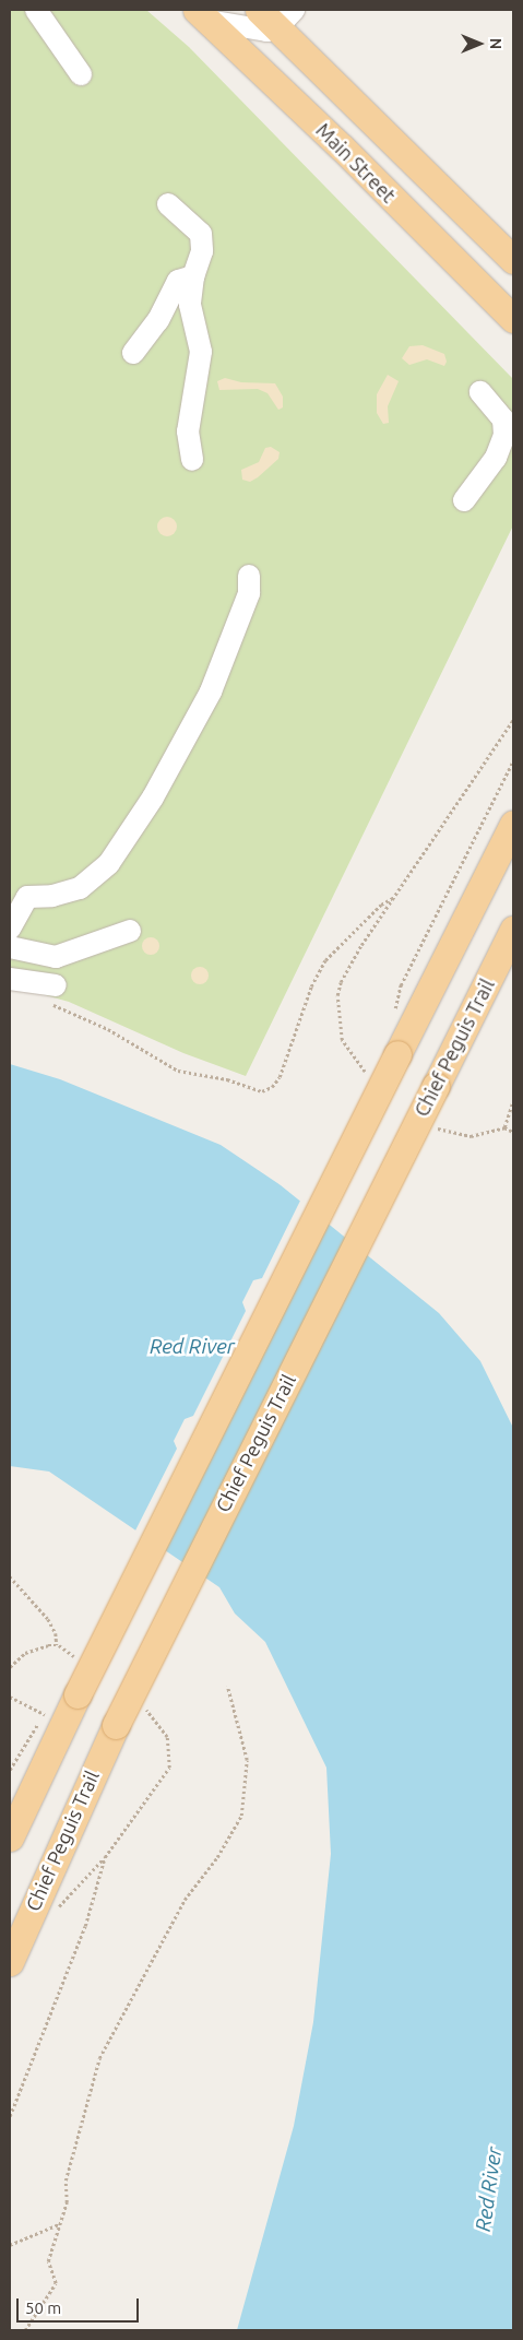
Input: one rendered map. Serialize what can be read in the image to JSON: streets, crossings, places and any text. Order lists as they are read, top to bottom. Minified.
{"streets":{"main road":["Main Street","Chief Peguis Trail"]},"water":["Red River"],"scale_bar":"50 m","north":"right"}
